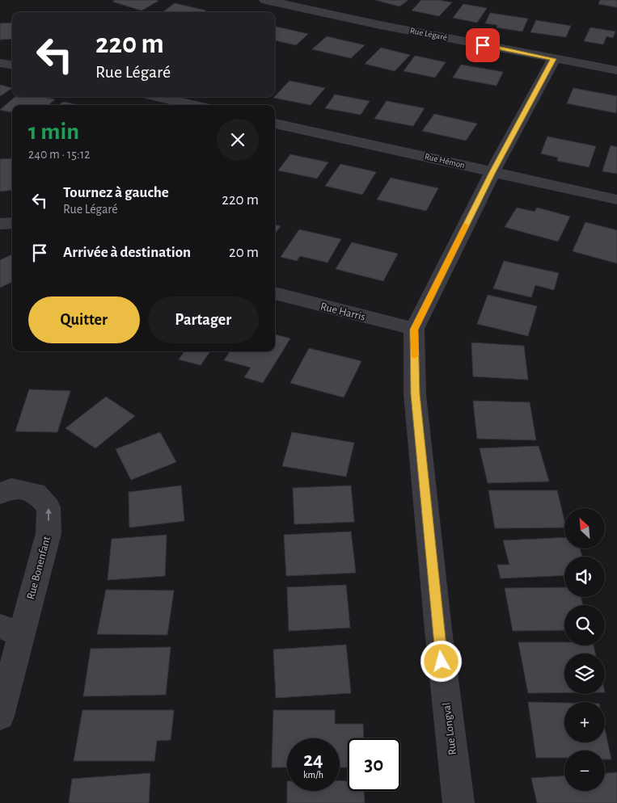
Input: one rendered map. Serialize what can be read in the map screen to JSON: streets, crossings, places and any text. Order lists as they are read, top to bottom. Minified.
{"streets":{"street":["Rue Légaré","Rue Hémon","Rue Harris","Rue Bonenfant","Rue Longval"]},"crossings":[["Rue Légaré","Rue Longval"],["Rue Hémon","Rue Longval"],["Rue Harris","Rue Longval"]],"north":"top left","page":{"turn":["220 m","Rue Légaré"],"heading":["1 min","240 m · 15:12"],"list":[{"name":"Tournez à gauche","note":"Rue Légaré","value":"220 m"},{"name":"Arrivée à destination","value":"20 m"}],"buttons":["Quitter","Partager"],"map_buttons":["+","−"],"speed":"24 km/h","limit":"30"}}
